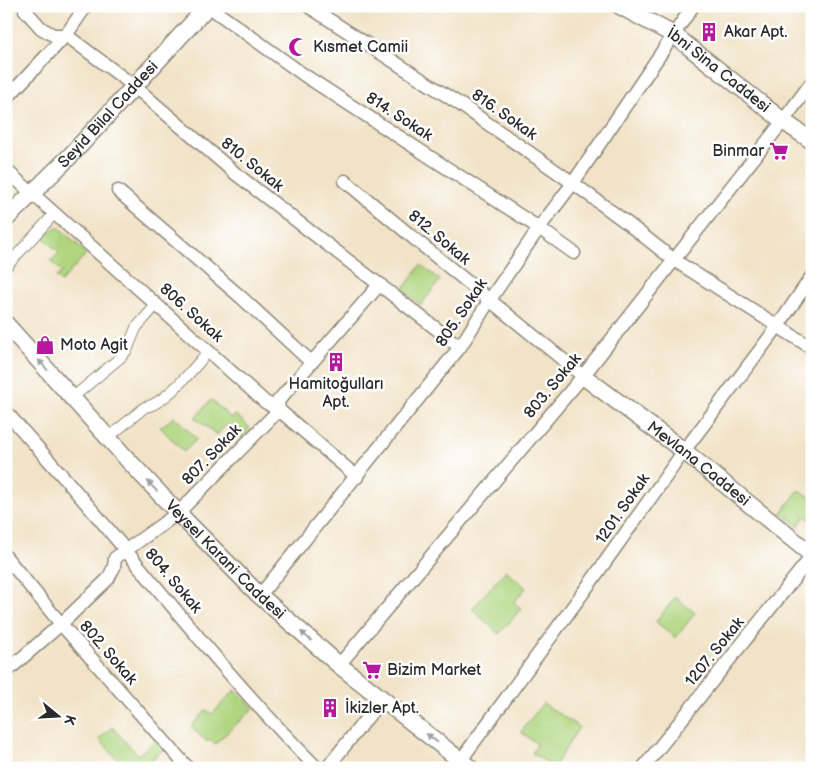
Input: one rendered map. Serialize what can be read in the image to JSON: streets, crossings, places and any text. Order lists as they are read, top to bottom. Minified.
{"streets":{"street":["İbni Sina Caddesi","Seyid Bilal Caddesi","816. Sokak","814. Sokak","810. Sokak","812. Sokak","806. Sokak","805. Sokak","803. Sokak","807. Sokak","Mevlana Caddesi","1201. Sokak","Veysel Karani Caddesi","804. Sokak","1207. Sokak","802. Sokak"]},"crossings":[["İbni Sina Caddesi","805. Sokak"],["İbni Sina Caddesi","803. Sokak"],["Seyid Bilal Caddesi","814. Sokak"],["Seyid Bilal Caddesi","810. Sokak"],["Seyid Bilal Caddesi","806. Sokak"],["816. Sokak","805. Sokak"],["816. Sokak","803. Sokak"],["816. Sokak","1201. Sokak"],["814. Sokak","805. Sokak"],["810. Sokak","805. Sokak"],["810. Sokak","807. Sokak"],["812. Sokak","805. Sokak"],["812. Sokak","803. Sokak"],["812. Sokak","Mevlana Caddesi"],["806. Sokak","805. Sokak"],["806. Sokak","807. Sokak"],["805. Sokak","Veysel Karani Caddesi"],["803. Sokak","Mevlana Caddesi"],["803. Sokak","Veysel Karani Caddesi"],["807. Sokak","Veysel Karani Caddesi"],["807. Sokak","804. Sokak"],["807. Sokak","802. Sokak"],["Mevlana Caddesi","1201. Sokak"],["Mevlana Caddesi","1207. Sokak"],["1201. Sokak","Veysel Karani Caddesi"]],"one_way":["Veysel Karani Caddesi"],"places":{"building":["Akar Apt.","Hamitoğulları Apt.","İkizler Apt."],"mosque":["Kısmet Camii"],"supermarket":["Binmar","Bizim Market"],"shop":["Moto Agit"]},"north":"right"}
